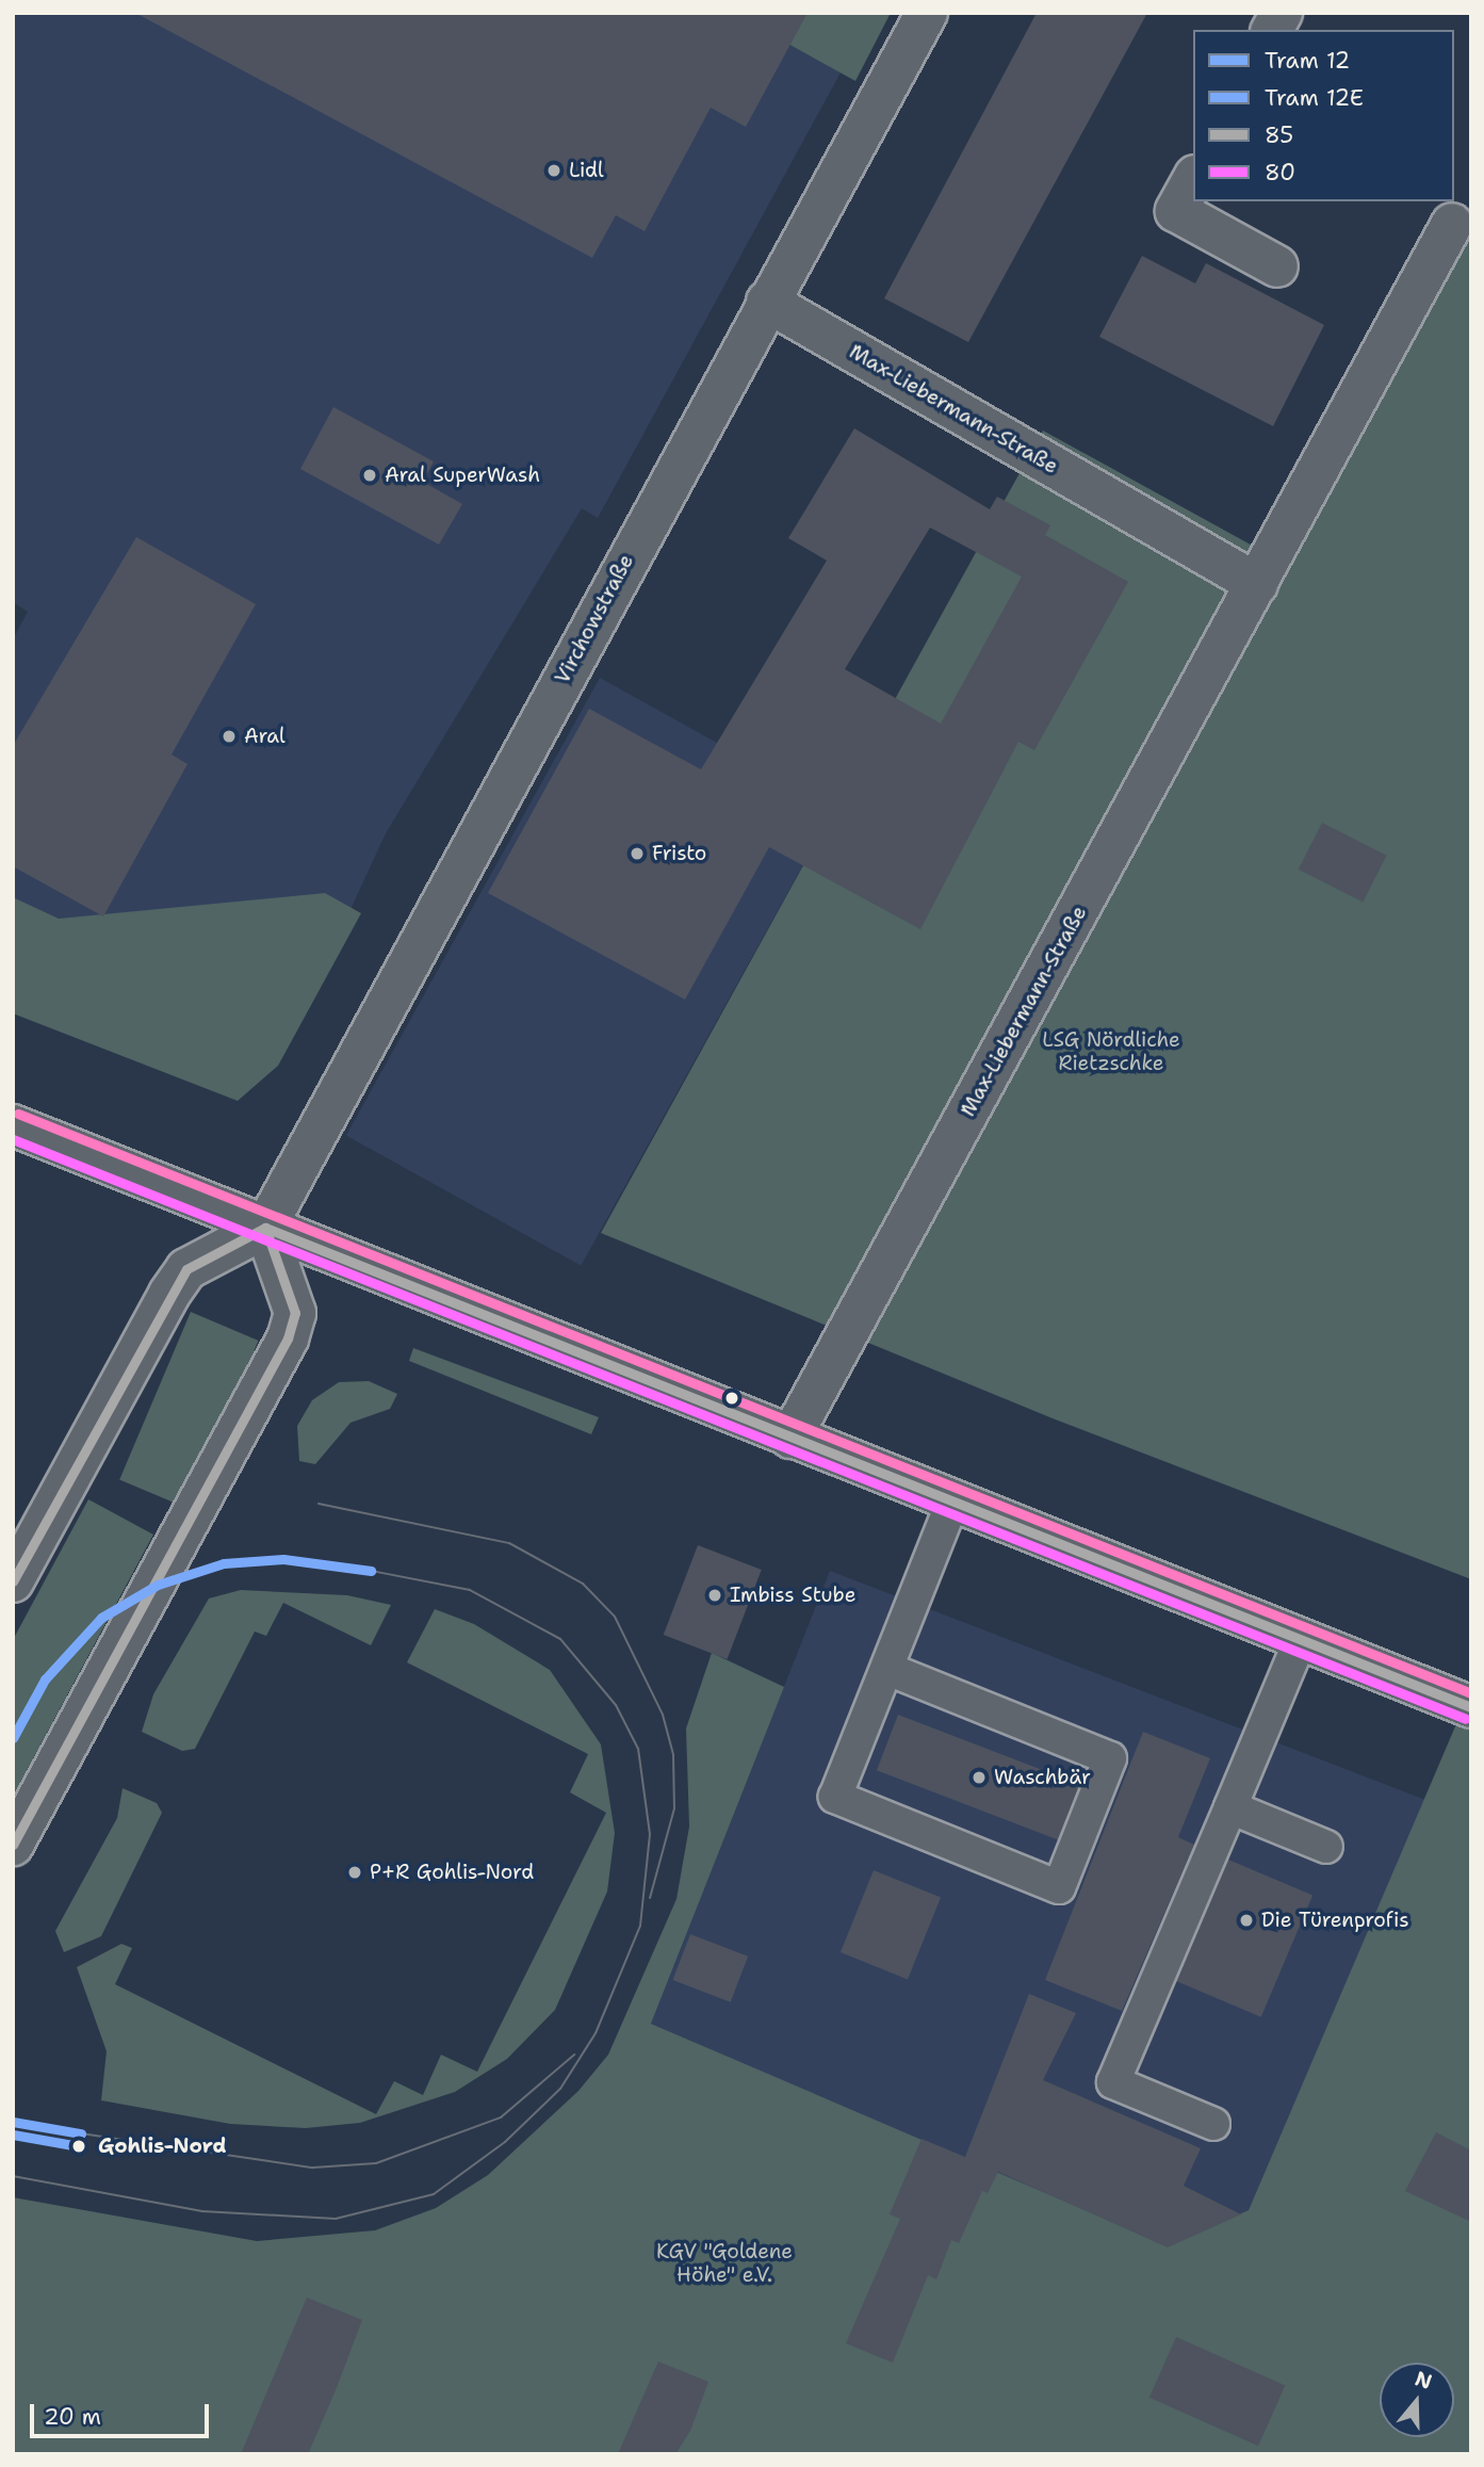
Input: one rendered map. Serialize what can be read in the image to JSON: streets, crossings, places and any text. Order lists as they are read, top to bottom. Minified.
{"streets":{"street":["Max-Liebermann-Straße","Virchowstraße"]},"crossings":[["Max-Liebermann-Straße","Virchowstraße"]],"parks":["LSG Nördliche Rietzschke","KGV \"Goldene Höhe\" e.V."],"places":["Lidl","Aral SuperWash","Aral","Fristo","Imbiss Stube","Waschbär","P+R Gohlis-Nord","Die Türenprofis","Gohlis-Nord"],"lines":["transit line 80","transit line 85","tram line 12","tram line 12E"],"legend":["Tram 12","Tram 12E","85","80"],"scale_bar":"20 m","north":"top"}
